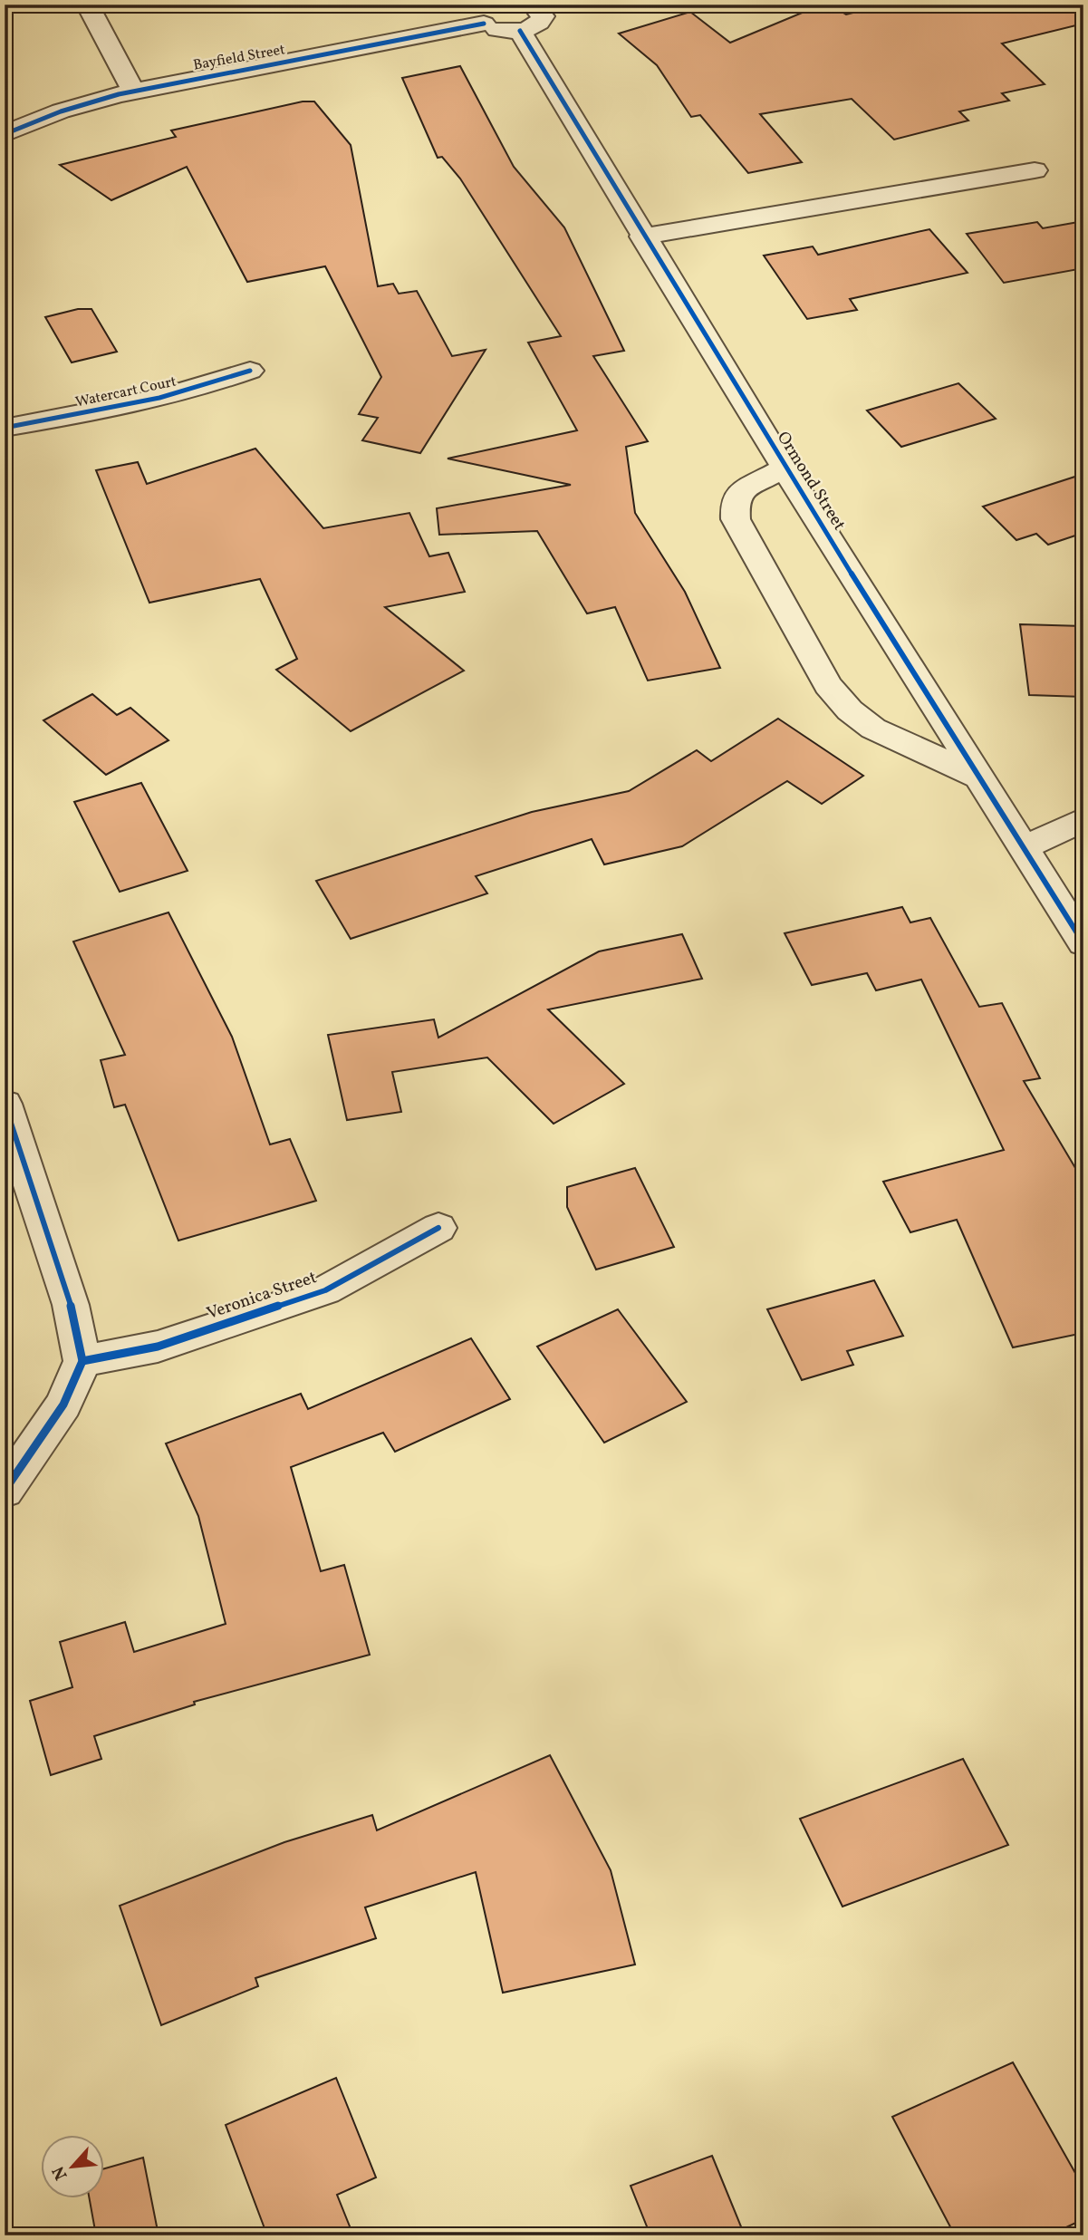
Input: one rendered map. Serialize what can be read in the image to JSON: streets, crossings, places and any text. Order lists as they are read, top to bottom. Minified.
{"streets":{"street":["Bayfield Street","Watercart Court","Ormond Street","Veronica Street"]},"north":"bottom left"}
